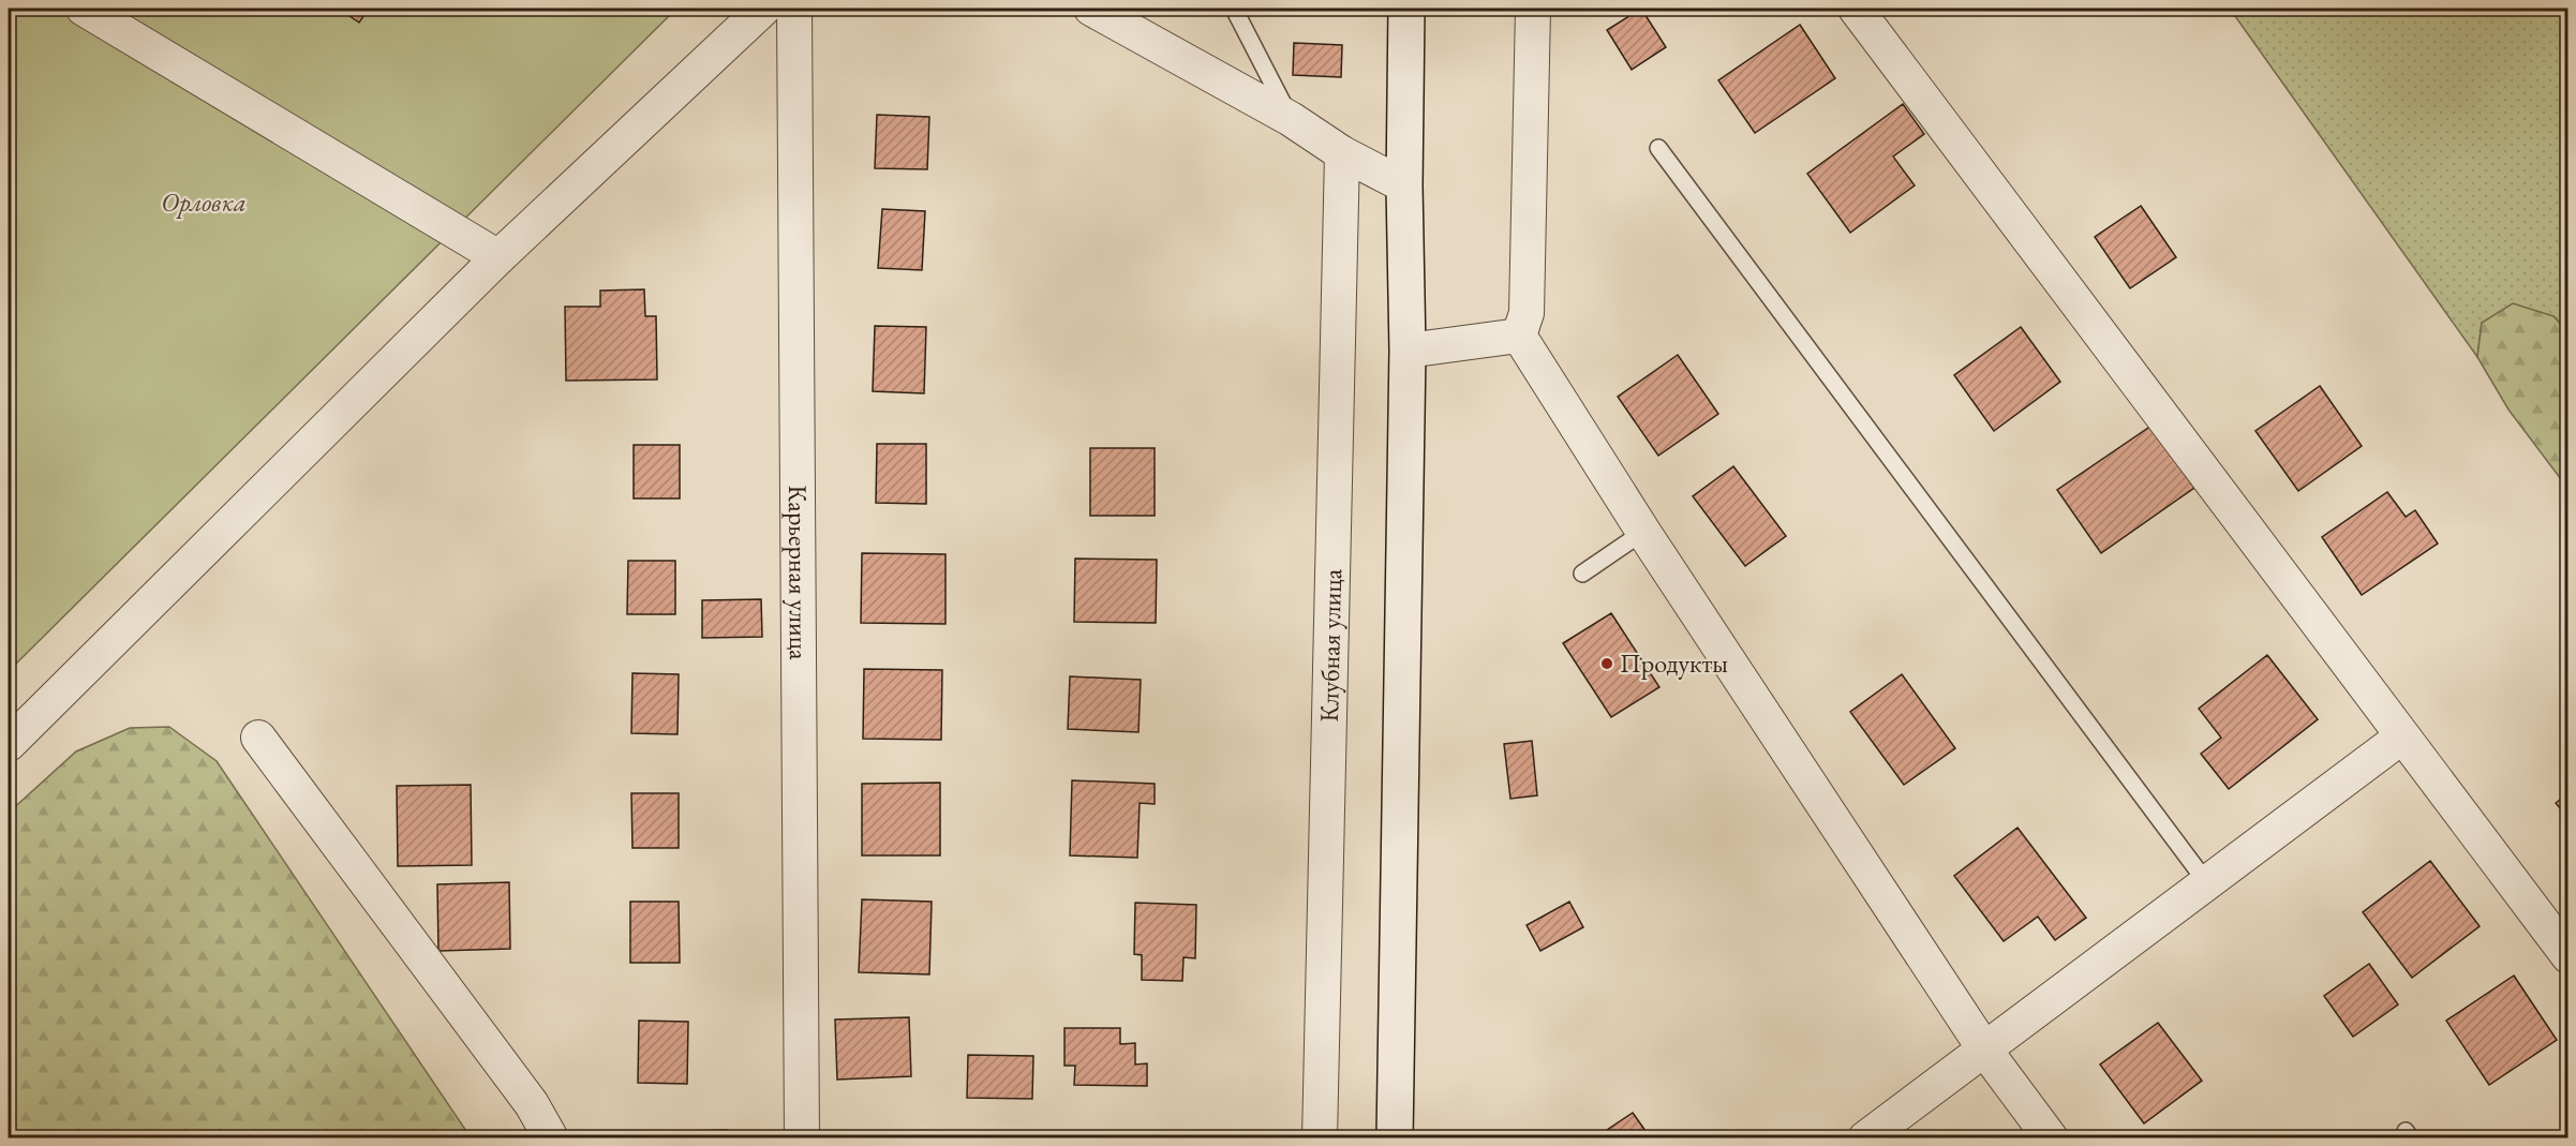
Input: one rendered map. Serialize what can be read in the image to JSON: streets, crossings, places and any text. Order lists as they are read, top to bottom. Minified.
{"streets":{"street":["Карьерная улица","Клубная улица"]},"parks":["Орловка"],"places":["Продукты"]}
